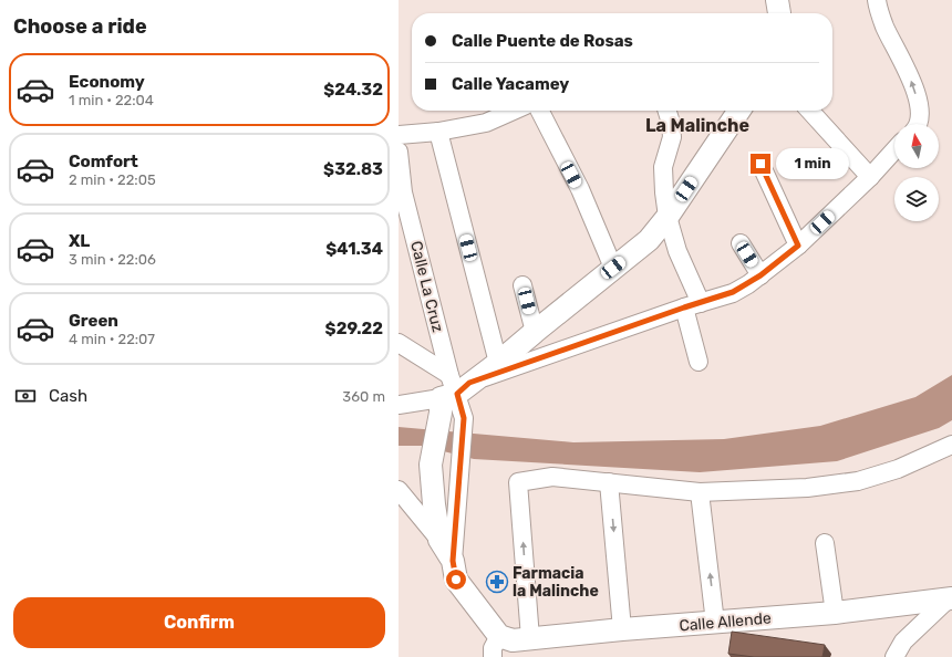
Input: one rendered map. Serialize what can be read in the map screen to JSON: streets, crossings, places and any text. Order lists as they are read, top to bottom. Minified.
{"streets":{"main road":["Calle Allende"],"street":["Calle La Cruz"]},"districts":["La Malinche"],"places":{"pharmacy":["Farmacia la Malinche"]},"north":"top","page":{"heading":"Choose a ride","banner":["Calle Puente de Rosas","Calle Yacamey"],"list":[{"name":"Economy","note":"1 min · 22:04","value":"$24.32"},{"name":"Comfort","note":"2 min · 22:05","value":"$32.83"},{"name":"XL","note":"3 min · 22:06","value":"$41.34"},{"name":"Green","note":"4 min · 22:07","value":"$29.22"}],"bubble":"1 min","pay":["Cash","360 m"],"buttons":"Confirm"}}
